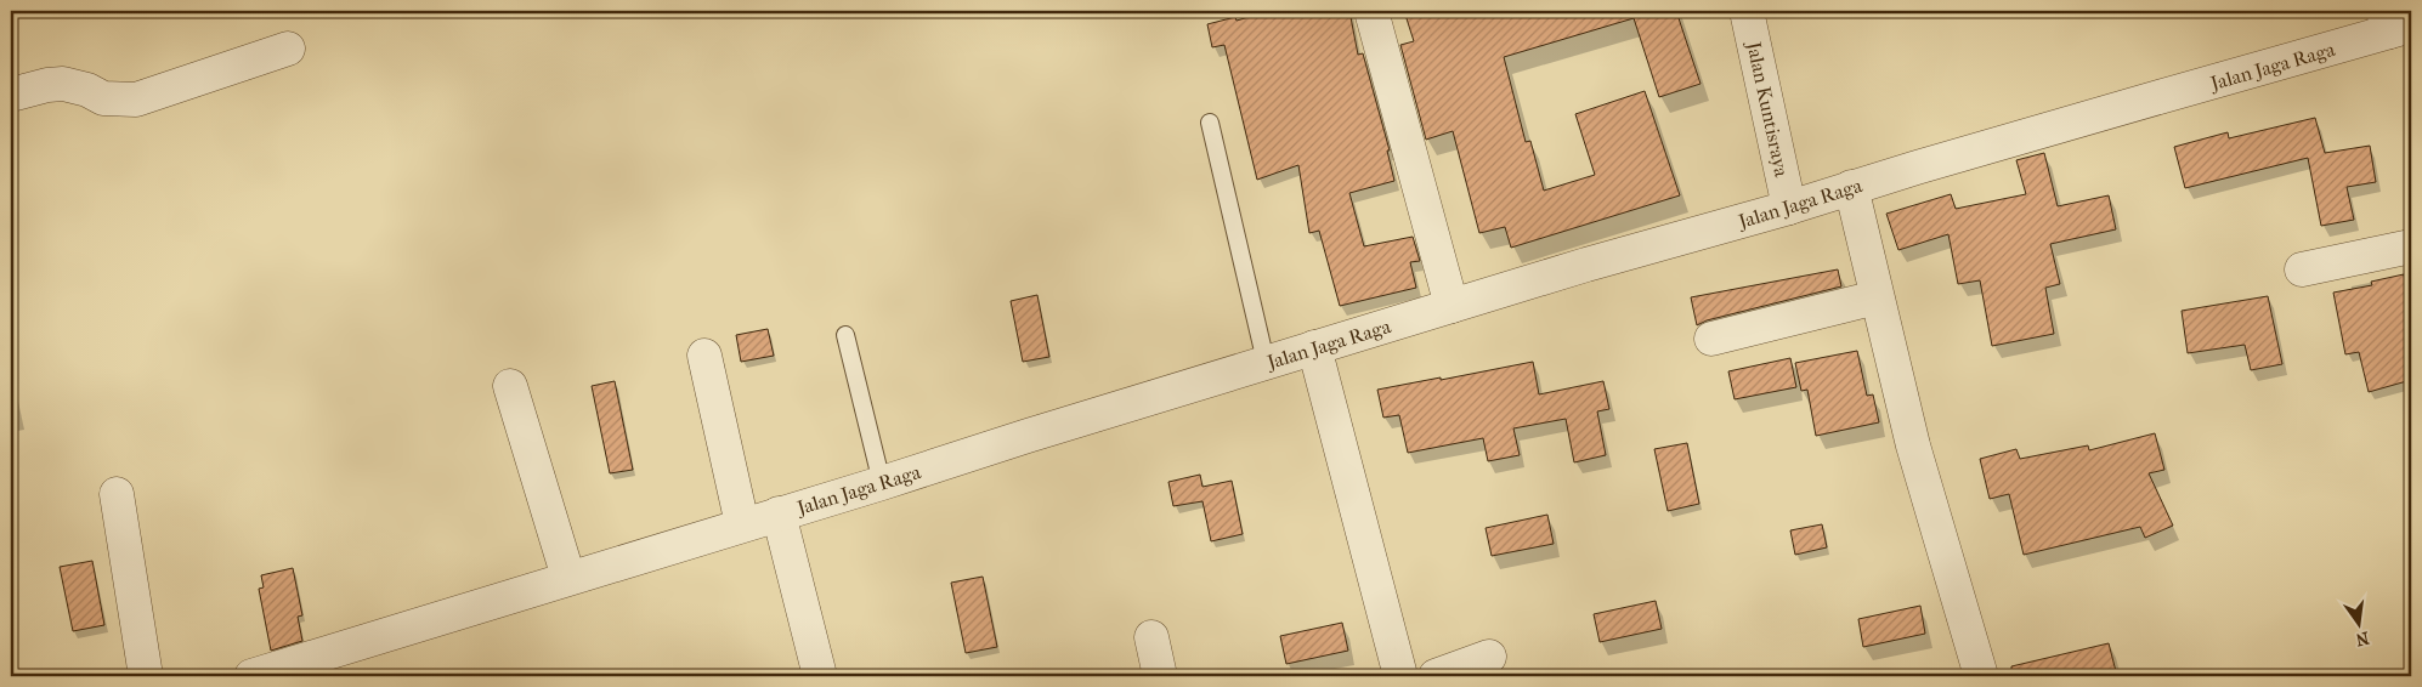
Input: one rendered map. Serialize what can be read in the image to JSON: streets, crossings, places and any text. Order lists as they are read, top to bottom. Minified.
{"streets":{"street":["Jalan Jaga Raga","Jalan Kuntisraya"]},"crossings":[["Jalan Jaga Raga","Jalan Kuntisraya"]],"north":"bottom"}
